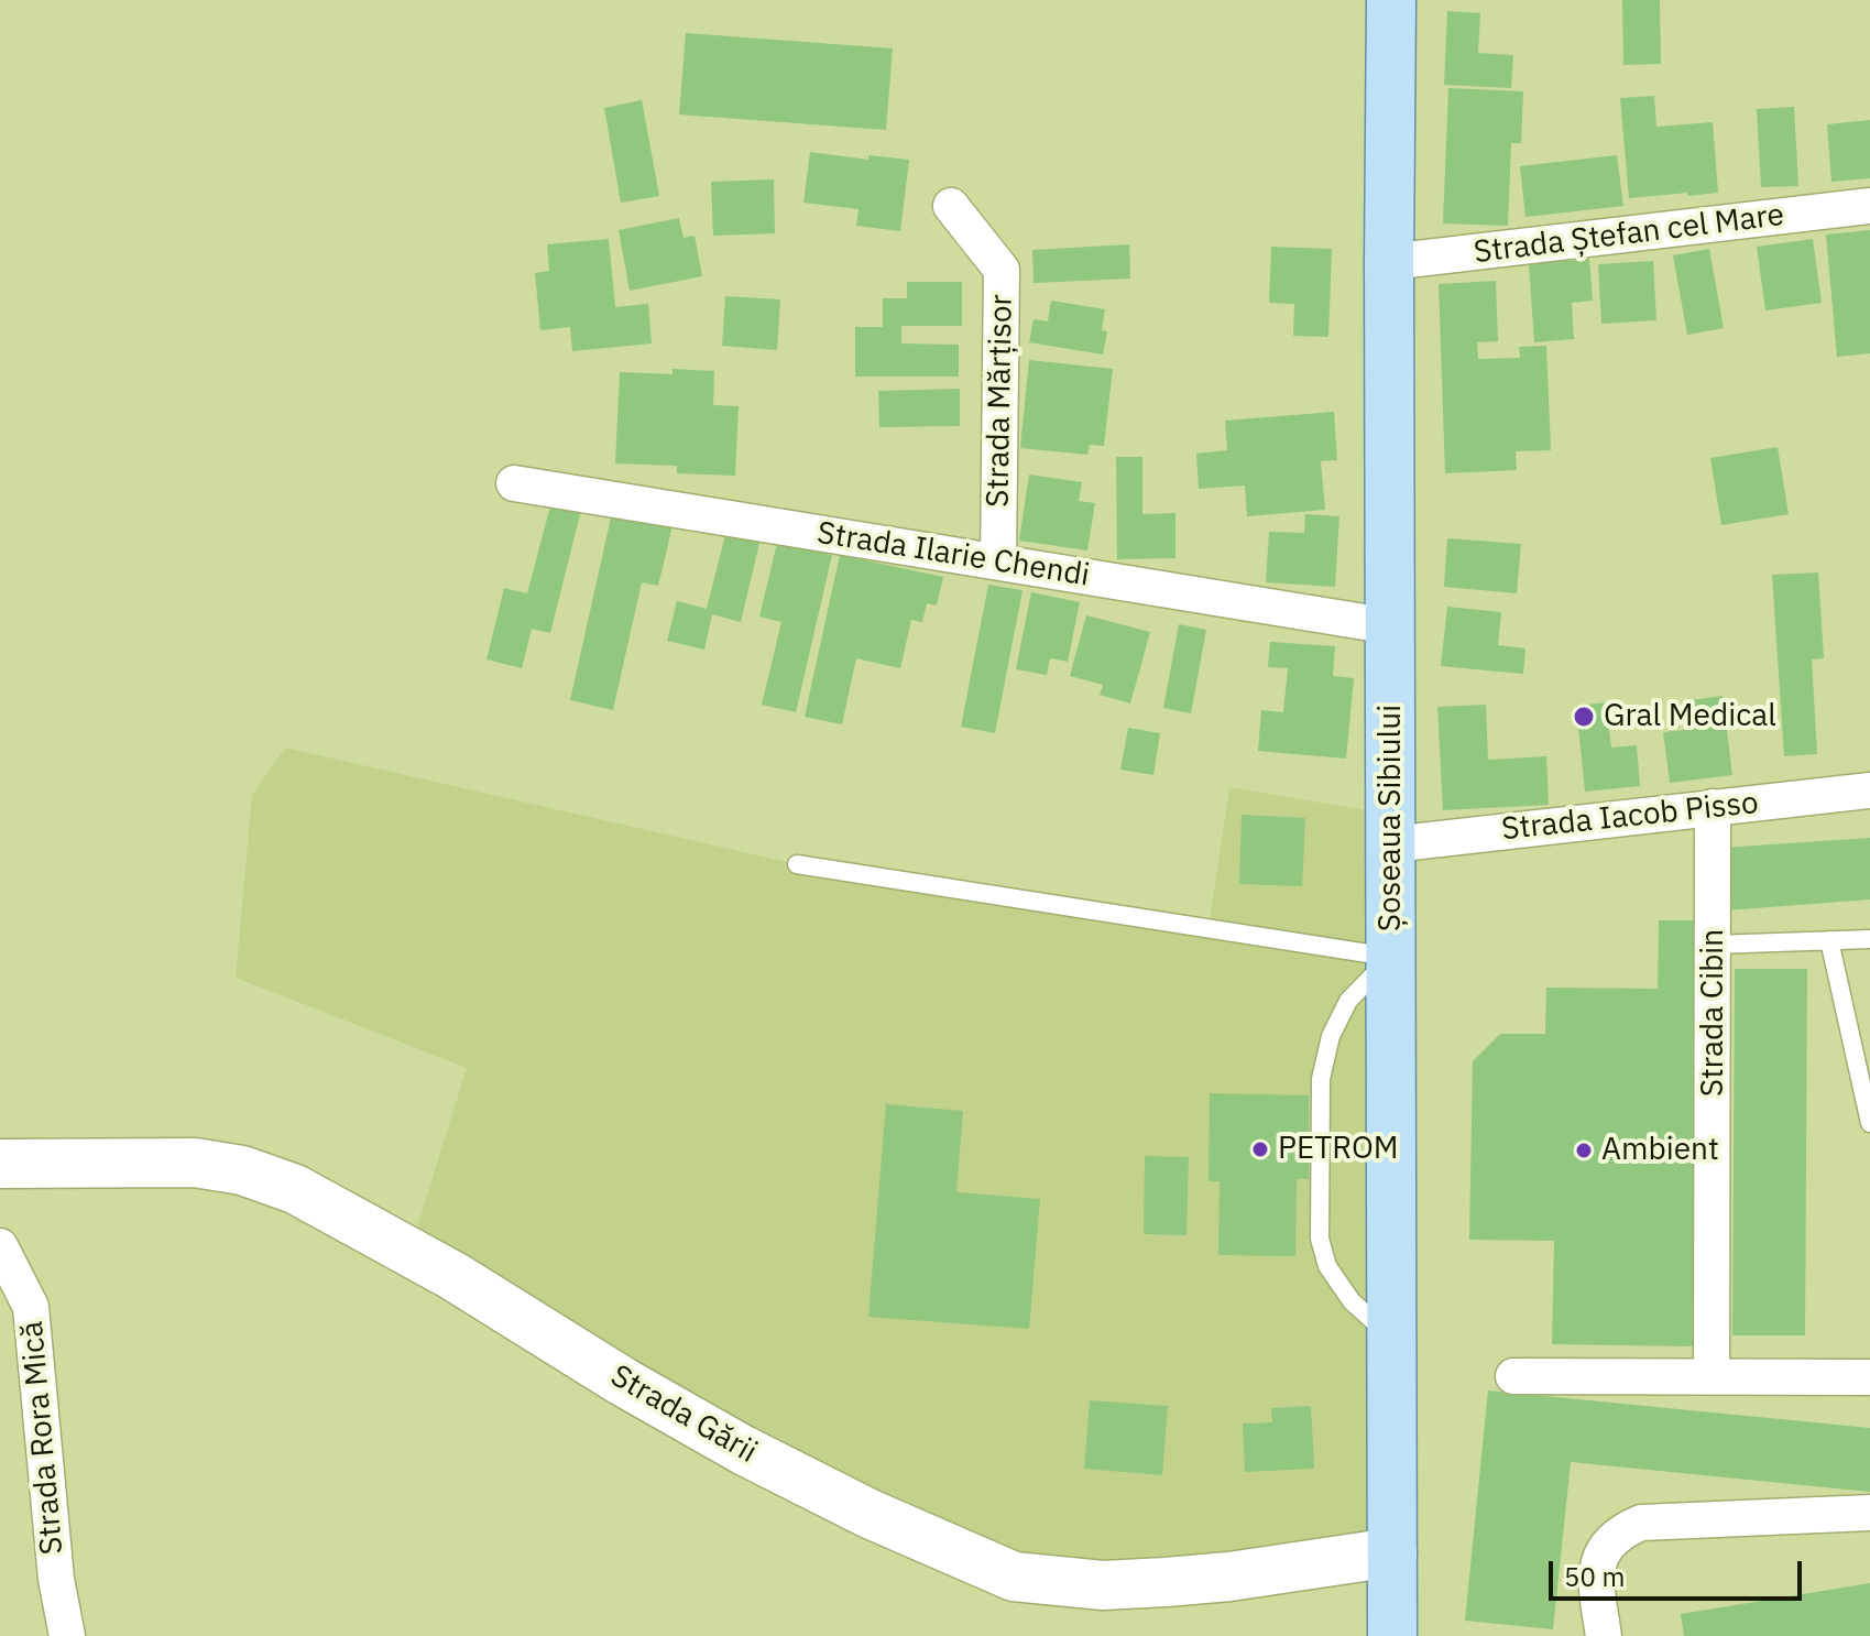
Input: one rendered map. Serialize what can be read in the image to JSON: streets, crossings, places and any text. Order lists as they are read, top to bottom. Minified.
{"streets":{"main road":["Șoseaua Sibiului","Strada Gării"],"street":["Strada Ștefan cel Mare","Strada Mărțisor","Strada Ilarie Chendi","Strada Iacob Pisso","Strada Cibin","Strada Rora Mică"]},"crossings":[["Strada Ștefan cel Mare","Șoseaua Sibiului"],["Strada Mărțisor","Strada Ilarie Chendi"],["Strada Ilarie Chendi","Șoseaua Sibiului"],["Strada Iacob Pisso","Șoseaua Sibiului"],["Strada Iacob Pisso","Strada Cibin"],["Șoseaua Sibiului","Strada Gării"]],"places":["Gral Medical","PETROM","Ambient"],"scale_bar":"50 m"}
